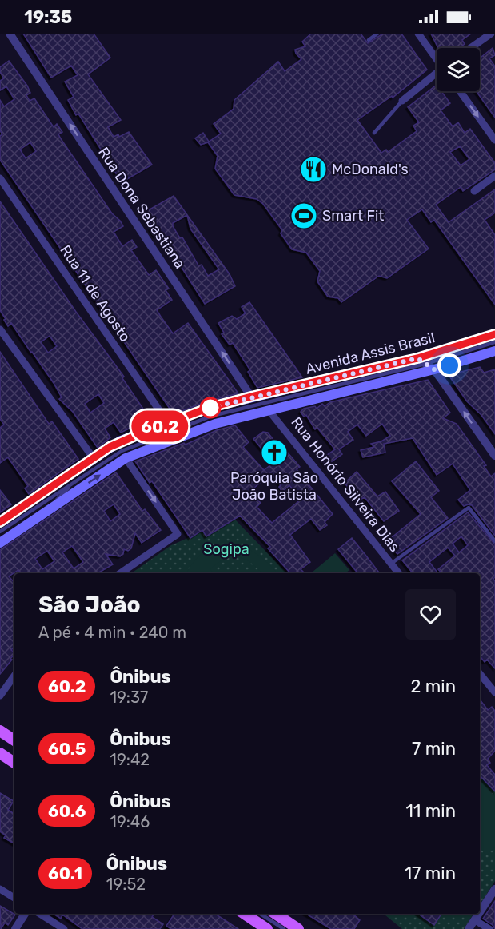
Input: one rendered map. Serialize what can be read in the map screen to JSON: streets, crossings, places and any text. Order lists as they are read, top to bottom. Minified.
{"streets":{"main road":["Avenida Assis Brasil"],"street":["Rua Dona Sebastiana","Rua 11 de Agosto","Rua Honório Silveira Dias"]},"crossings":[["Rua Dona Sebastiana","Avenida Assis Brasil"],["Rua 11 de Agosto","Avenida Assis Brasil"]],"one_way":["Rua Dona Sebastiana"],"parks":["Sogipa"],"places":{"restaurant":["McDonald's"],"sports":["Smart Fit"],"church":["Paróquia São João Batista"]},"lines":["bus line 60.2"],"page":{"status":"19:35","on_map":"60.2","heading":["São João","A pé · 4 min · 240 m"],"list":[{"mark":"60.2","name":"Ônibus","note":"19:37","value":"2 min"},{"mark":"60.5","name":"Ônibus","note":"19:42","value":"7 min"},{"mark":"60.6","name":"Ônibus","note":"19:46","value":"11 min"},{"mark":"60.1","name":"Ônibus","note":"19:52","value":"17 min"}]}}
